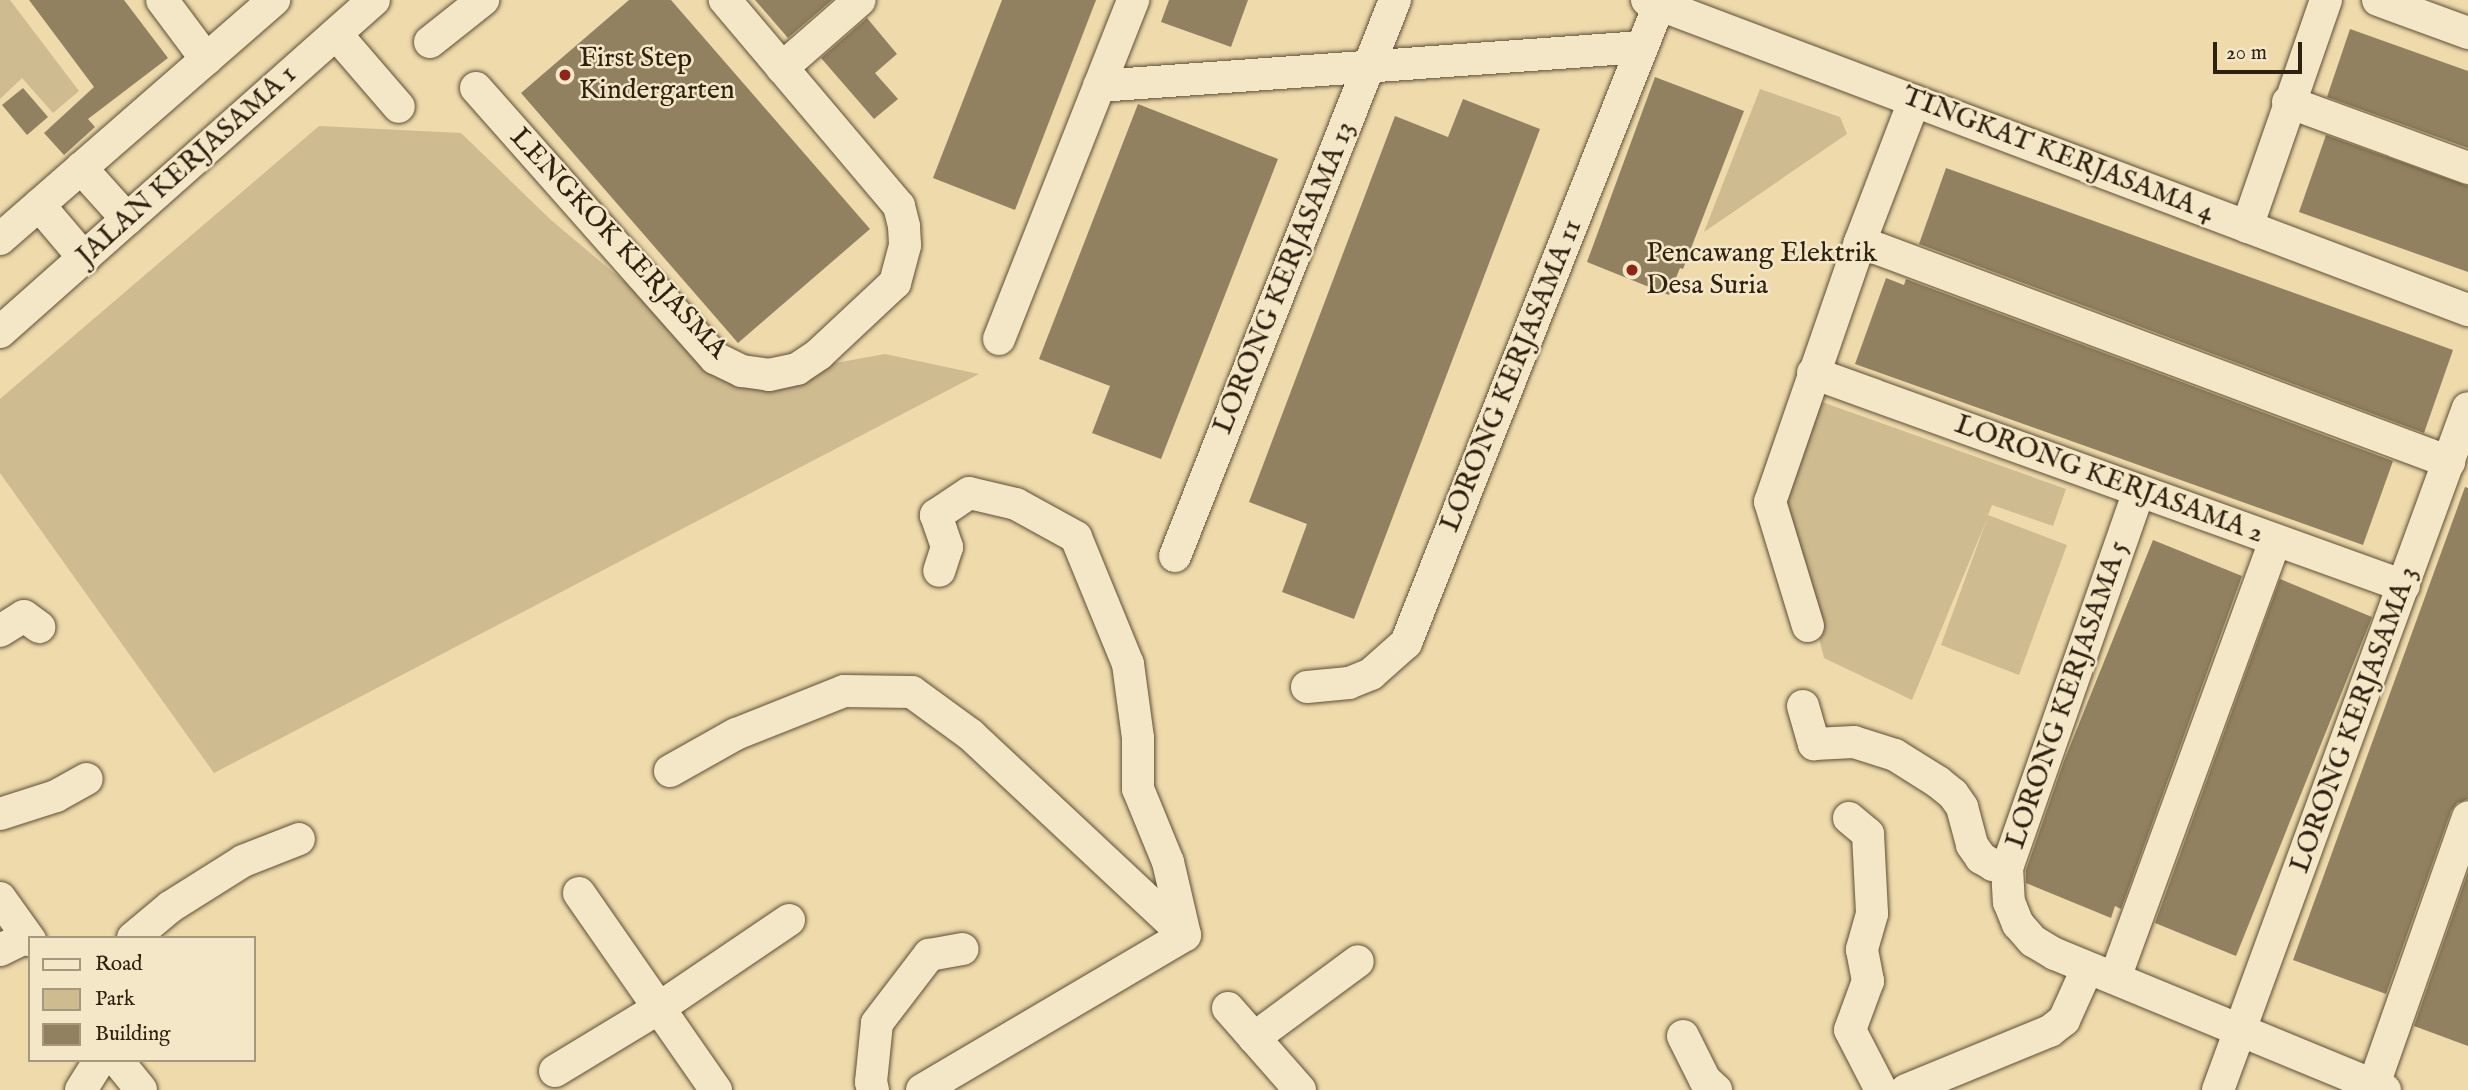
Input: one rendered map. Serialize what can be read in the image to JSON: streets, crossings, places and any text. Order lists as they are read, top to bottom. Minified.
{"streets":{"street":["TINGKAT KERJASAMA 4","JALAN KERJASAMA 1","LENGKOK KERJASMA","LORONG KERJASAMA 13","LORONG KERJASAMA 11","LORONG KERJASAMA 2","LORONG KERJASAMA 5","LORONG KERJASAMA 3"]},"crossings":[["TINGKAT KERJASAMA 4","LORONG KERJASAMA 11"],["LORONG KERJASAMA 2","LORONG KERJASAMA 5"],["LORONG KERJASAMA 2","LORONG KERJASAMA 3"]],"places":["First Step Kindergarten","Pencawang Elektrik Desa Suria"],"legend":["Road","Park","Building"],"scale_bar":"20 m"}
